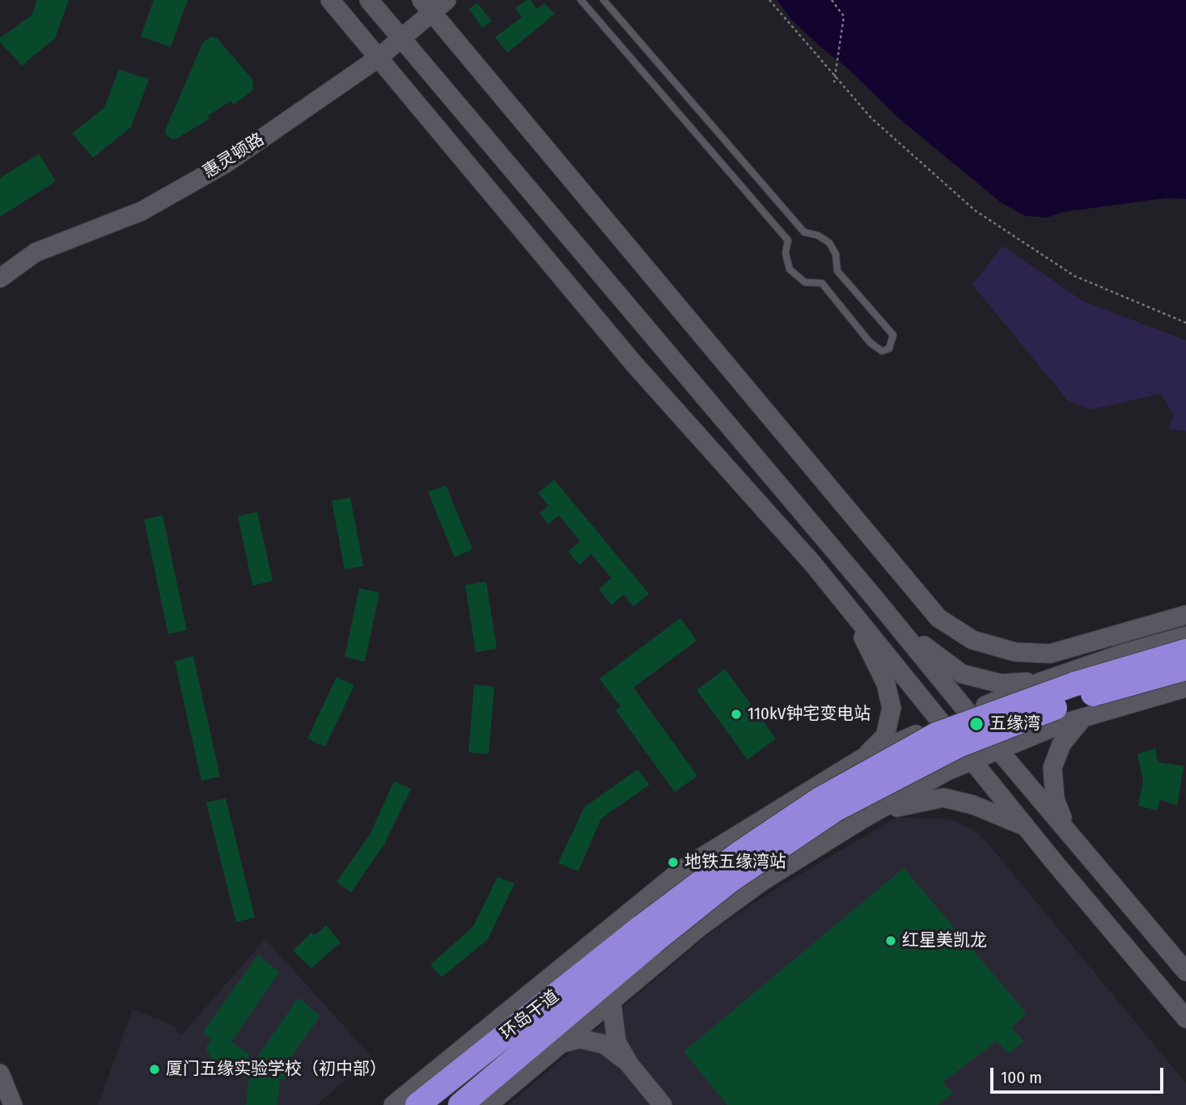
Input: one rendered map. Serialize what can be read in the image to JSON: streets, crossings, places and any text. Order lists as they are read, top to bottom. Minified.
{"streets":{"highway":["环岛干道"],"main road":["惠灵顿路"]},"places":["110kV钟宅变电站","五缘湾","地铁五缘湾站","红星美凯龙","厦门五缘实验学校（初中部）"],"scale_bar":"100 m"}
